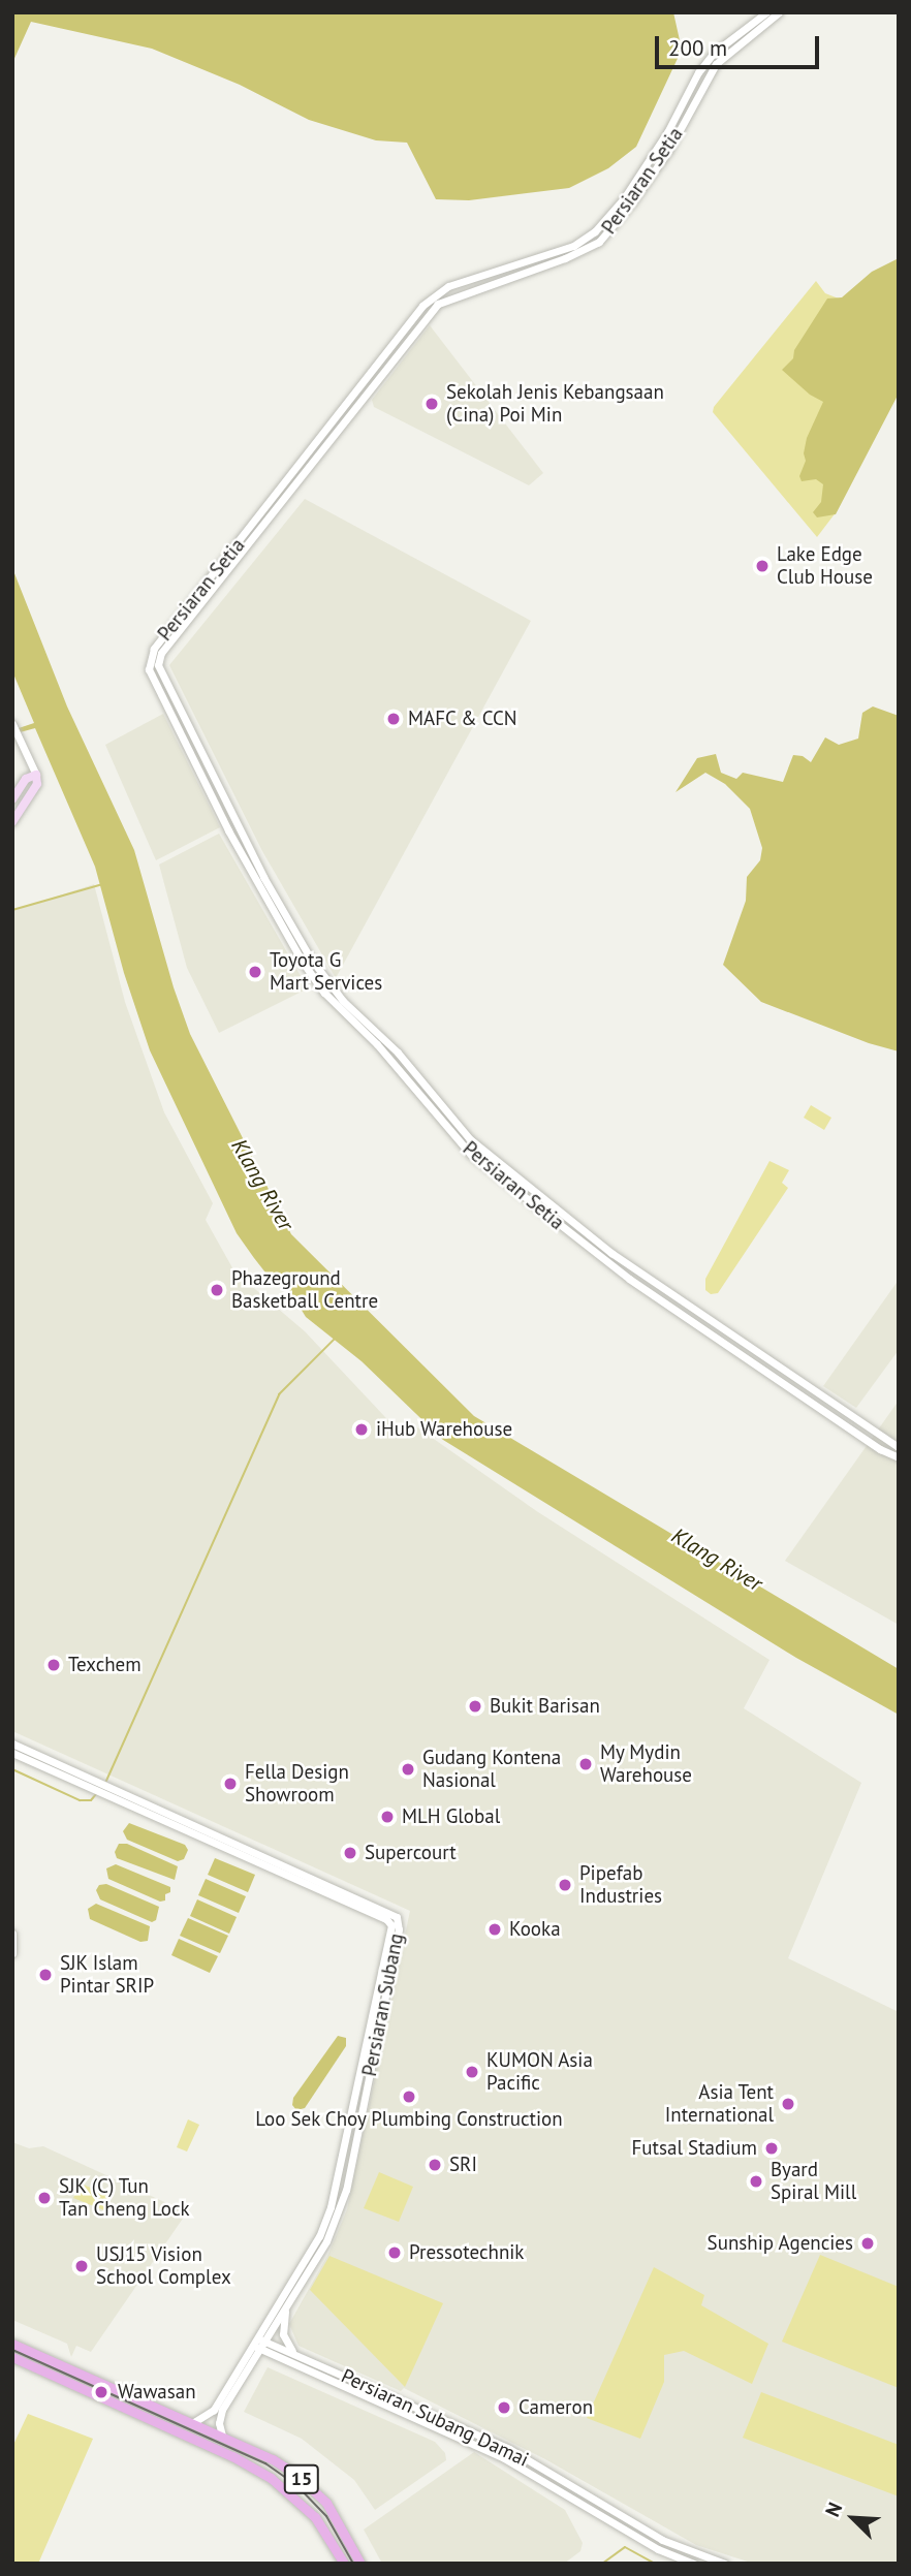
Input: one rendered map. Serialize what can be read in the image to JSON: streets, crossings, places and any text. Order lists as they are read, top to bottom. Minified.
{"streets":{"main road":["15"],"street":["Persiaran Setia","Persiaran Subang","Persiaran Subang Damai"]},"crossings":[["Persiaran Subang","Persiaran Subang Damai"],["Persiaran Subang","15"]],"water":["Klang River"],"places":["Sekolah Jenis Kebangsaan (Cina) Poi Min","Lake Edge Club House","MAFC & CCN","Toyota G Mart Services","Phazeground Basketball Centre","iHub Warehouse","Texchem","Bukit Barisan","My Mydin Warehouse","Gudang Kontena Nasional","Fella Design Showroom","MLH Global","Supercourt","Pipefab Industries","Kooka","SJK Islam Pintar SRIP","KUMON Asia Pacific","Loo Sek Choy Plumbing Construction","Asia Tent International","Futsal Stadium","SRI","Byard Spiral Mill","SJK (C) Tun Tan Cheng Lock","Sunship Agencies","Pressotechnik","USJ15 Vision School Complex","Wawasan","Cameron"],"scale_bar":"200 m","north":"top left"}
